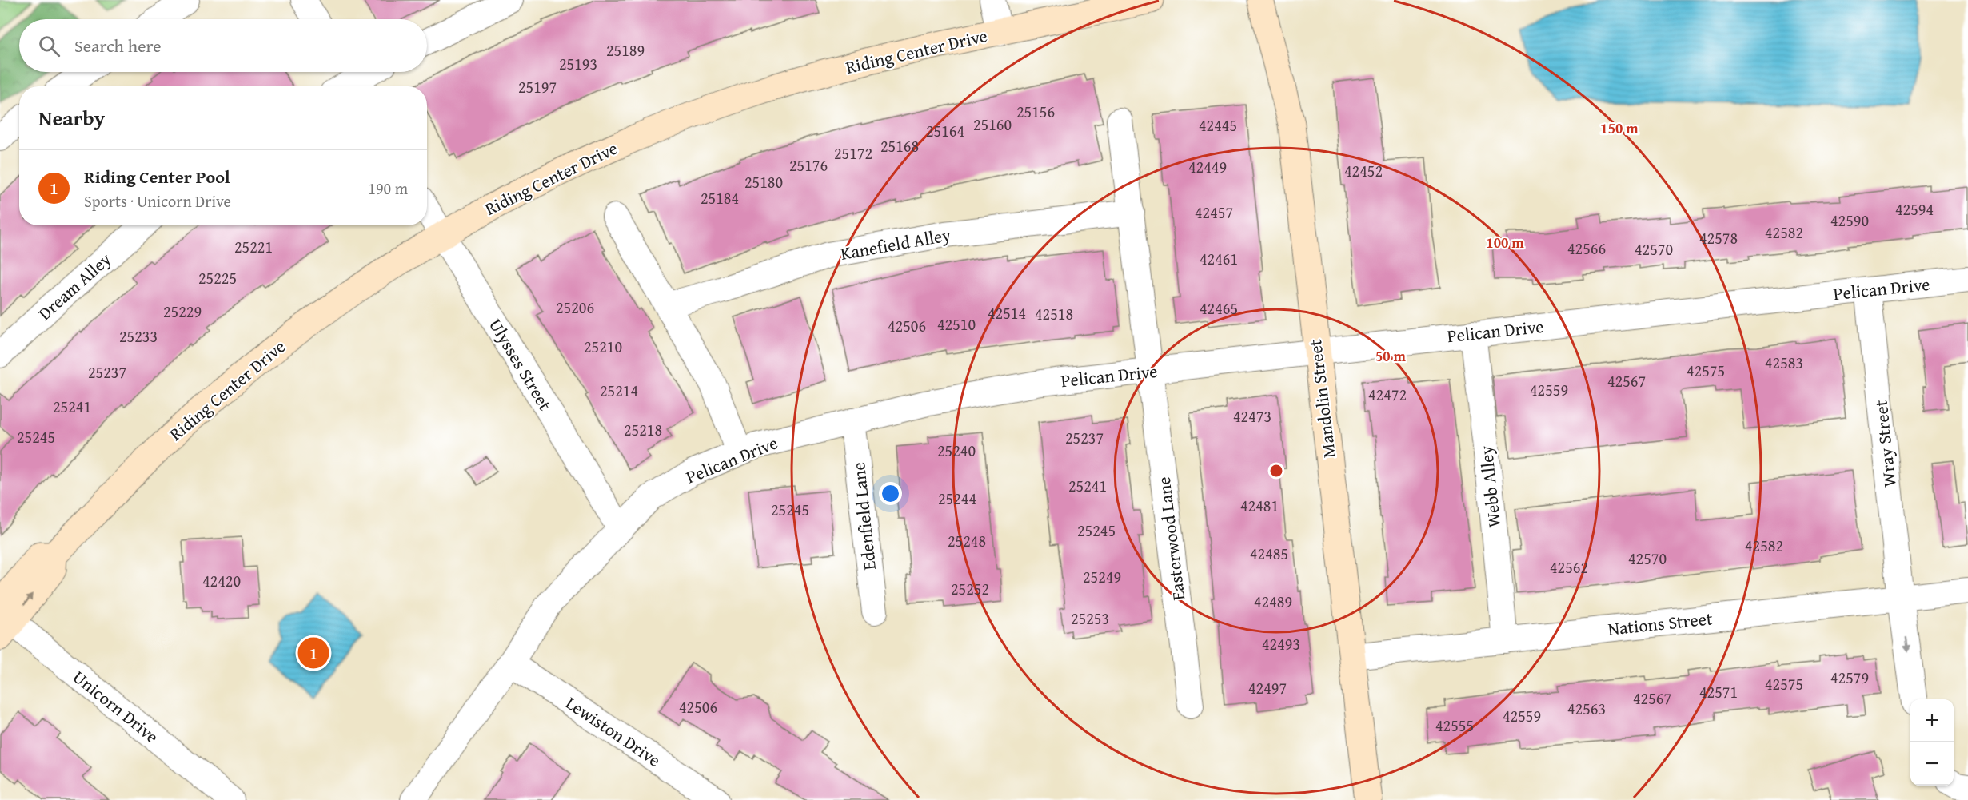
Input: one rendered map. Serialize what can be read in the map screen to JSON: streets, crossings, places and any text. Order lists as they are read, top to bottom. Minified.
{"streets":{"street":["Riding Center Drive","Kanefield Alley","Dream Alley","Pelican Drive","Ulysses Street","Mandolin Street","Wray Street","Webb Alley","Edenfield Lane","Easterwood Lane","Nations Street","Unicorn Drive","Lewiston Drive"]},"crossings":[["Riding Center Drive","Ulysses Street"],["Riding Center Drive","Unicorn Drive"],["Pelican Drive","Ulysses Street"],["Pelican Drive","Mandolin Street"],["Pelican Drive","Wray Street"],["Pelican Drive","Webb Alley"],["Pelican Drive","Edenfield Lane"],["Pelican Drive","Easterwood Lane"],["Pelican Drive","Lewiston Drive"],["Mandolin Street","Nations Street"],["Wray Street","Nations Street"],["Webb Alley","Nations Street"]],"house_numbers":["25189","25193","25197","25156","25160","42445","25164","25168","25172","25176","42449","42452","25180","25184","42594","42457","42590","42582","42578","25221","42566","42570","42461","25225","25206","42465","25229","42514","42518","42510","42506","25233","25210","42583","42575","25237","42567","42559","25214","42472","25241","42473","25218","25245","25237","25240","25241","25244","42481","25245","25245","25248","42582","42485","42570","42562","25249","42420","25252","42489","25253","42493","42579","42575","42497","42571","42567","42506","42563","42559","42555"],"page":{"search":"Search here","heading":"Nearby","list":[{"mark":"1","name":"Riding Center Pool","note":"Sports · Unicorn Drive","value":"190 m"}],"pins":"1","map_buttons":["+","−"]},"rings":["150 m","100 m","50 m"]}
